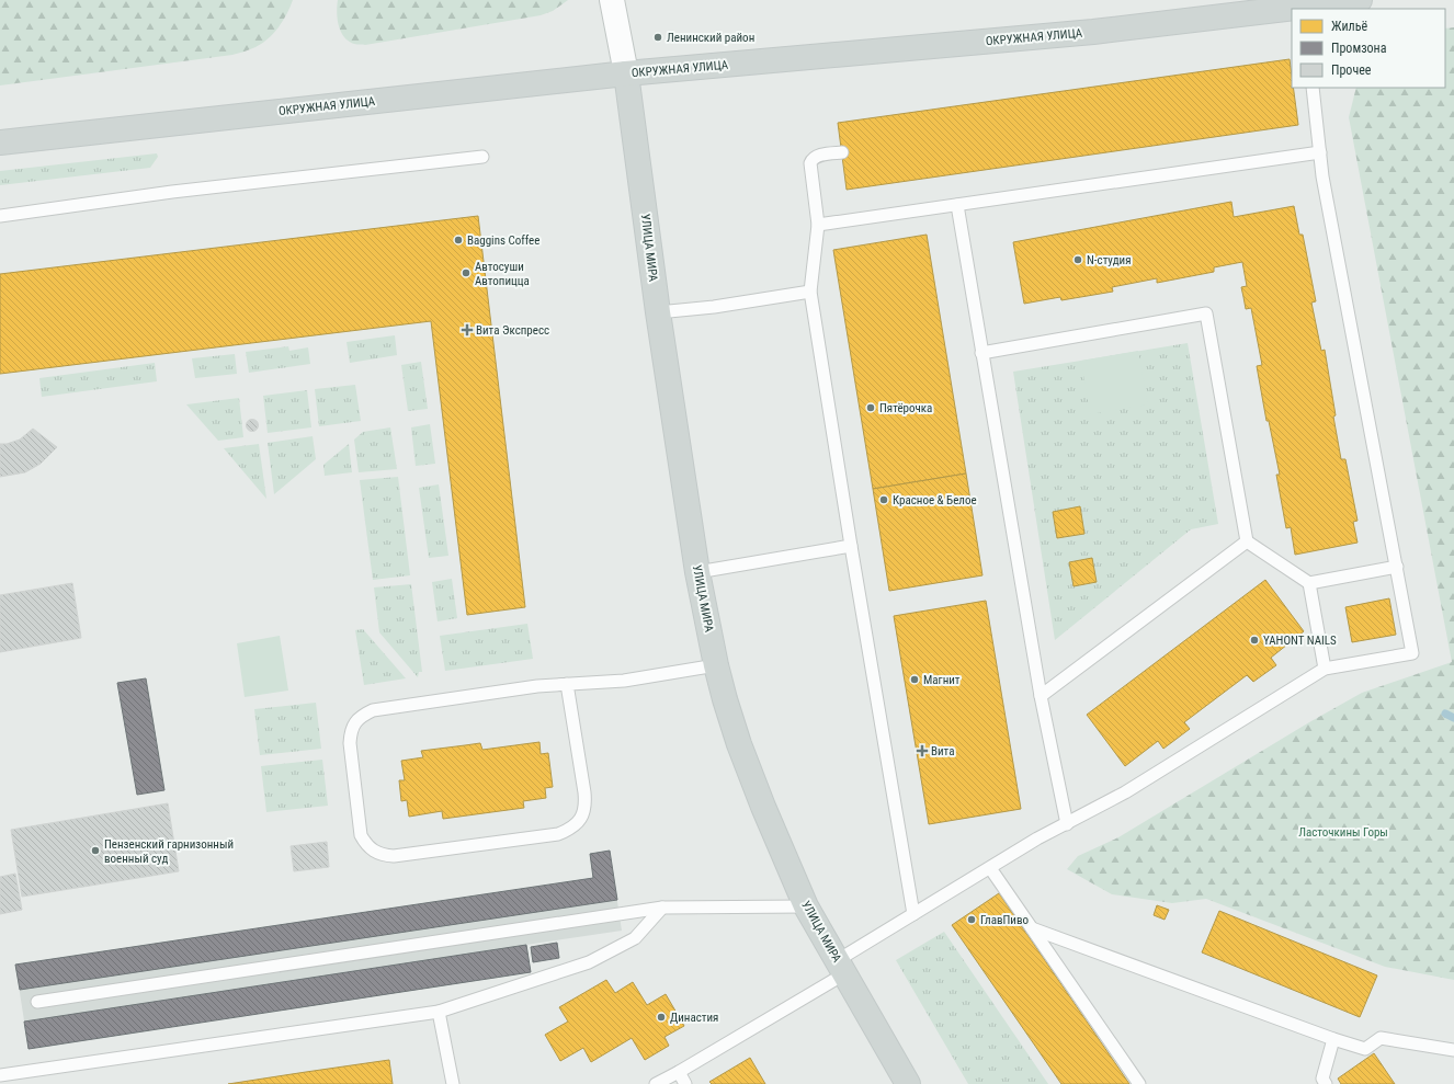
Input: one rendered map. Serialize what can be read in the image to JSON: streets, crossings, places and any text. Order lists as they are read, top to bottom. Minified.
{"streets":{"main road":["ОКРУЖНАЯ УЛИЦА","УЛИЦА МИРА"]},"crossings":[["ОКРУЖНАЯ УЛИЦА","УЛИЦА МИРА"]],"parks":["Ласточкины Горы"],"places":{"other":["Ленинский район","Baggins Coffee","N-студия","Автосуши Автопицца","Пятёрочка","Красное & Белое","YAHONT NAILS","Магнит","Пензенский гарнизонный военный суд","ГлавПиво","Династия"],"health":["Вита Экспресс","Вита"]},"legend":["Жильё","Промзона","Прочее"]}
